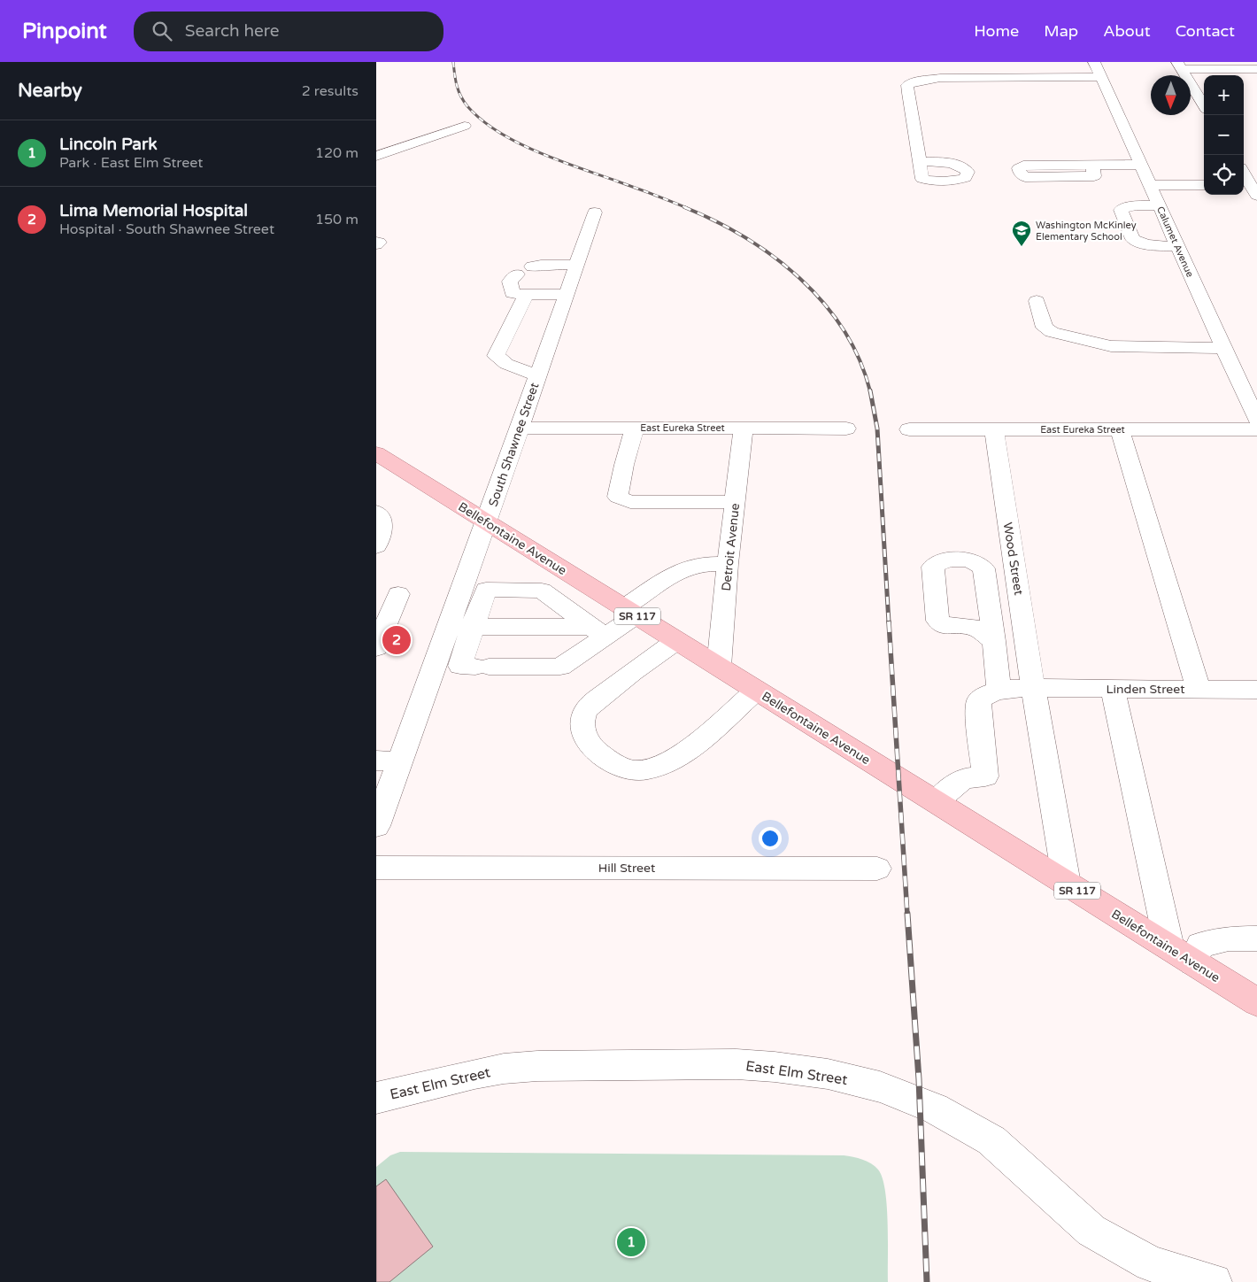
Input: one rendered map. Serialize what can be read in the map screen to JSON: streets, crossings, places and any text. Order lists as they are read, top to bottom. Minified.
{"streets":{"main road":["Bellefontaine Avenue","SR 117"],"street":["Calumet Avenue","East Eureka Street","South Shawnee Street","Detroit Avenue","Wood Street","Linden Street","Hill Street","East Elm Street"]},"crossings":[["East Eureka Street","South Shawnee Street"],["East Eureka Street","Detroit Avenue"],["East Eureka Street","Wood Street"],["South Shawnee Street","Bellefontaine Avenue"],["Bellefontaine Avenue","Detroit Avenue"],["Bellefontaine Avenue","Wood Street"],["Wood Street","Linden Street"]],"places":{"school or university":["Washington McKinley Elementary School"]},"north":"bottom","page":{"header":"Pinpoint","search":"Search here","nav":["Home","Map","About","Contact"],"heading":["Nearby","2 results"],"map_buttons":["+","−"],"list":[{"mark":"1","name":"Lincoln Park","note":"Park · East Elm Street","value":"120 m"},{"mark":"2","name":"Lima Memorial Hospital","note":"Hospital · South Shawnee Street","value":"150 m"}],"pins":["2","1"]}}
